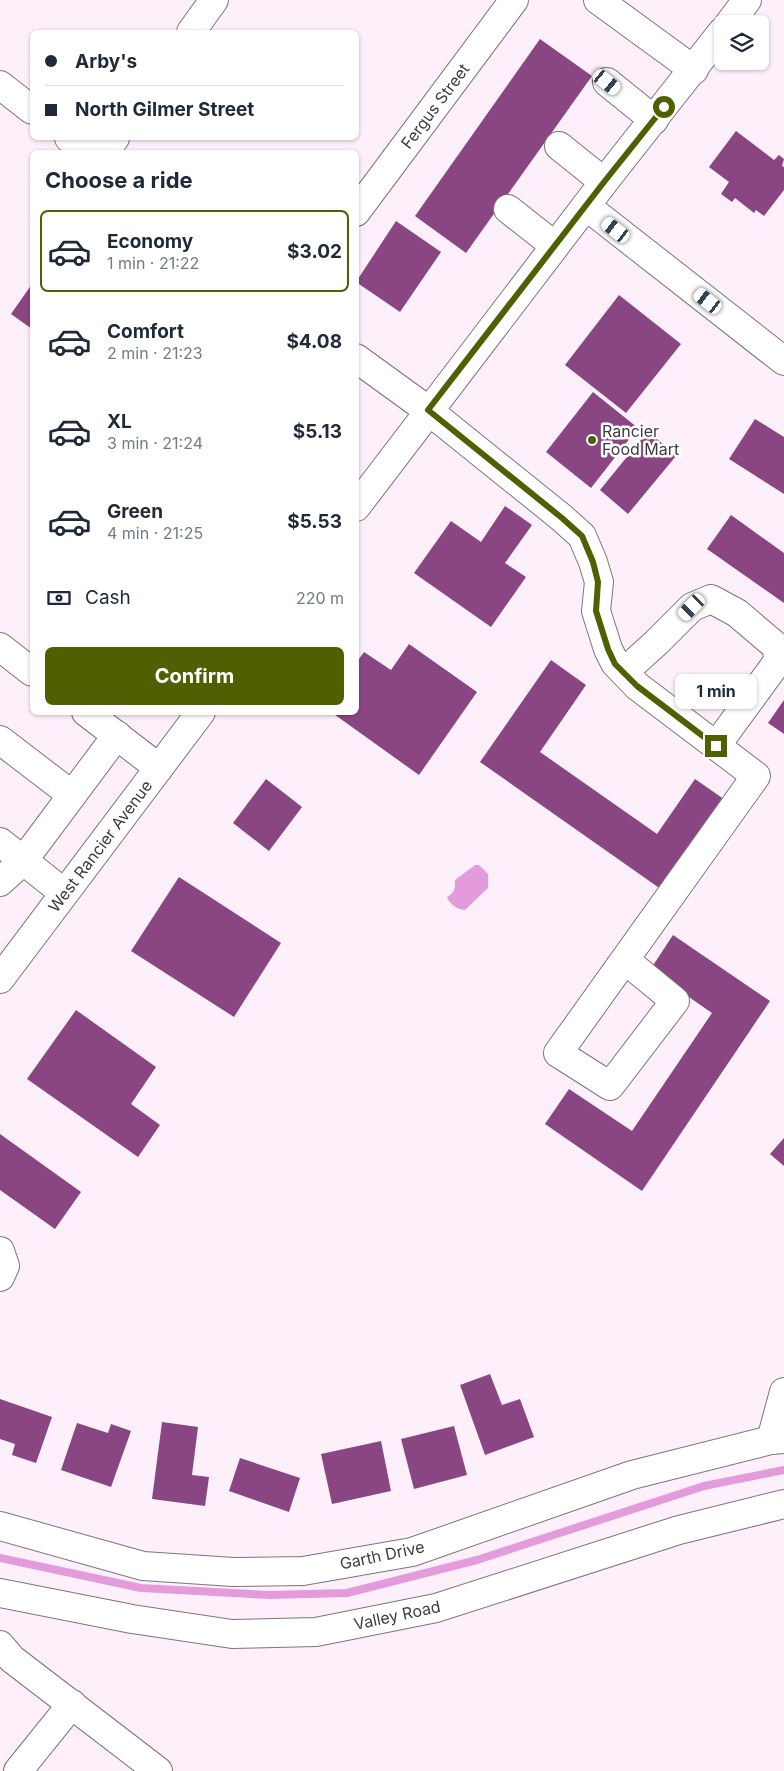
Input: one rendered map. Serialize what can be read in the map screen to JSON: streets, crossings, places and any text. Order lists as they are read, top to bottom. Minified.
{"streets":{"street":["Fergus Street","West Rancier Avenue","Garth Drive","Valley Road"]},"places":["Rancier Food Mart"],"page":{"banner":["Arby's","North Gilmer Street"],"heading":"Choose a ride","list":[{"name":"Economy","note":"1 min · 21:22","value":"$3.02"},{"name":"Comfort","note":"2 min · 21:23","value":"$4.08"},{"name":"XL","note":"3 min · 21:24","value":"$5.13"},{"name":"Green","note":"4 min · 21:25","value":"$5.53"}],"pay":["Cash","220 m"],"buttons":"Confirm","bubble":"1 min"}}
